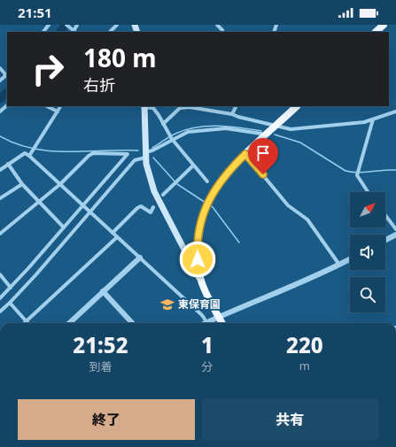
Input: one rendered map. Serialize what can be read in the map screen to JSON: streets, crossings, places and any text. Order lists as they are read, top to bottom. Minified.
{"places":{"school or university":["東保育園"]},"north":"top right","page":{"status":"21:51","turn":["180 m","右折"],"eta":["21:52","到着","1","分","220","m"],"buttons":["終了","共有"]}}
